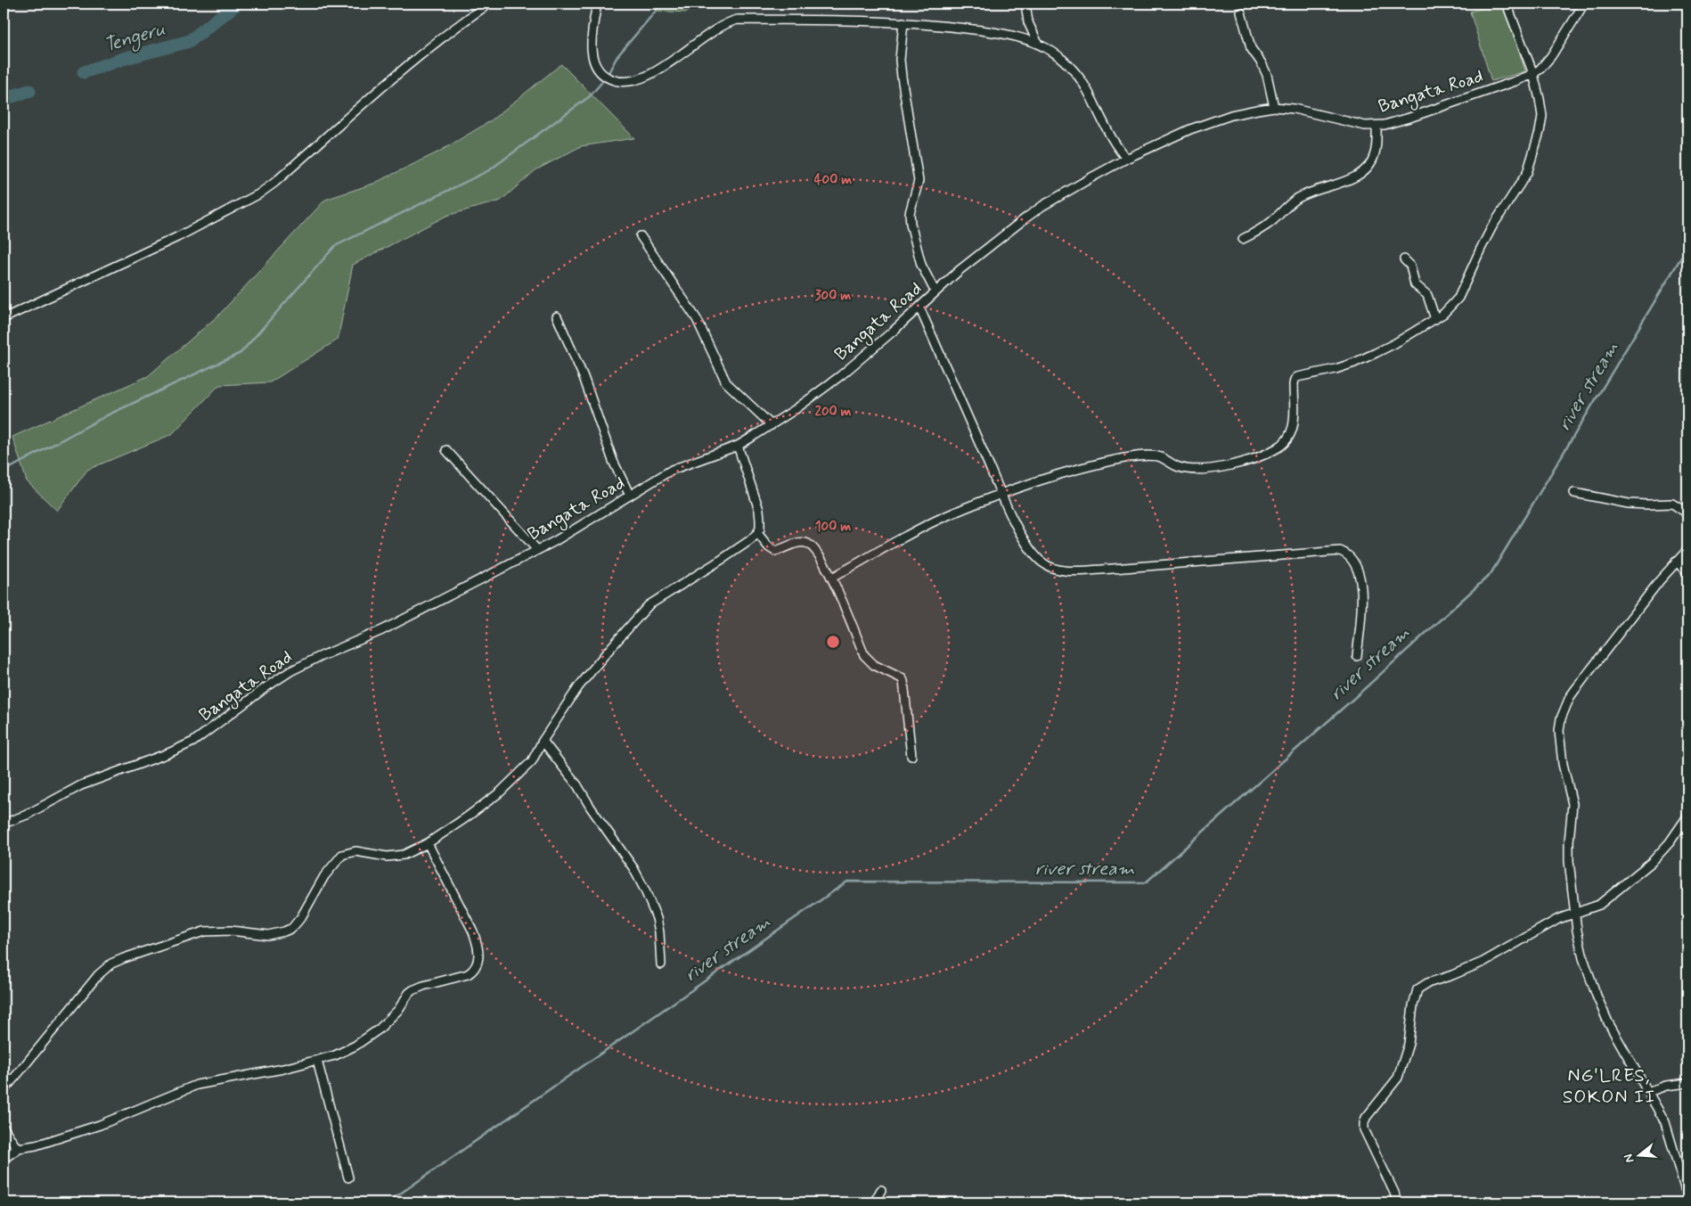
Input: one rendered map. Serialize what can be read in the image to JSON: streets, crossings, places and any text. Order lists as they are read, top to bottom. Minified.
{"streets":{"street":["Bangata Road"]},"districts":["NG'LRES, SOKON II"],"water":["Tengeru","river stream"],"north":"left","rings":["400 m","300 m","200 m","100 m"]}
